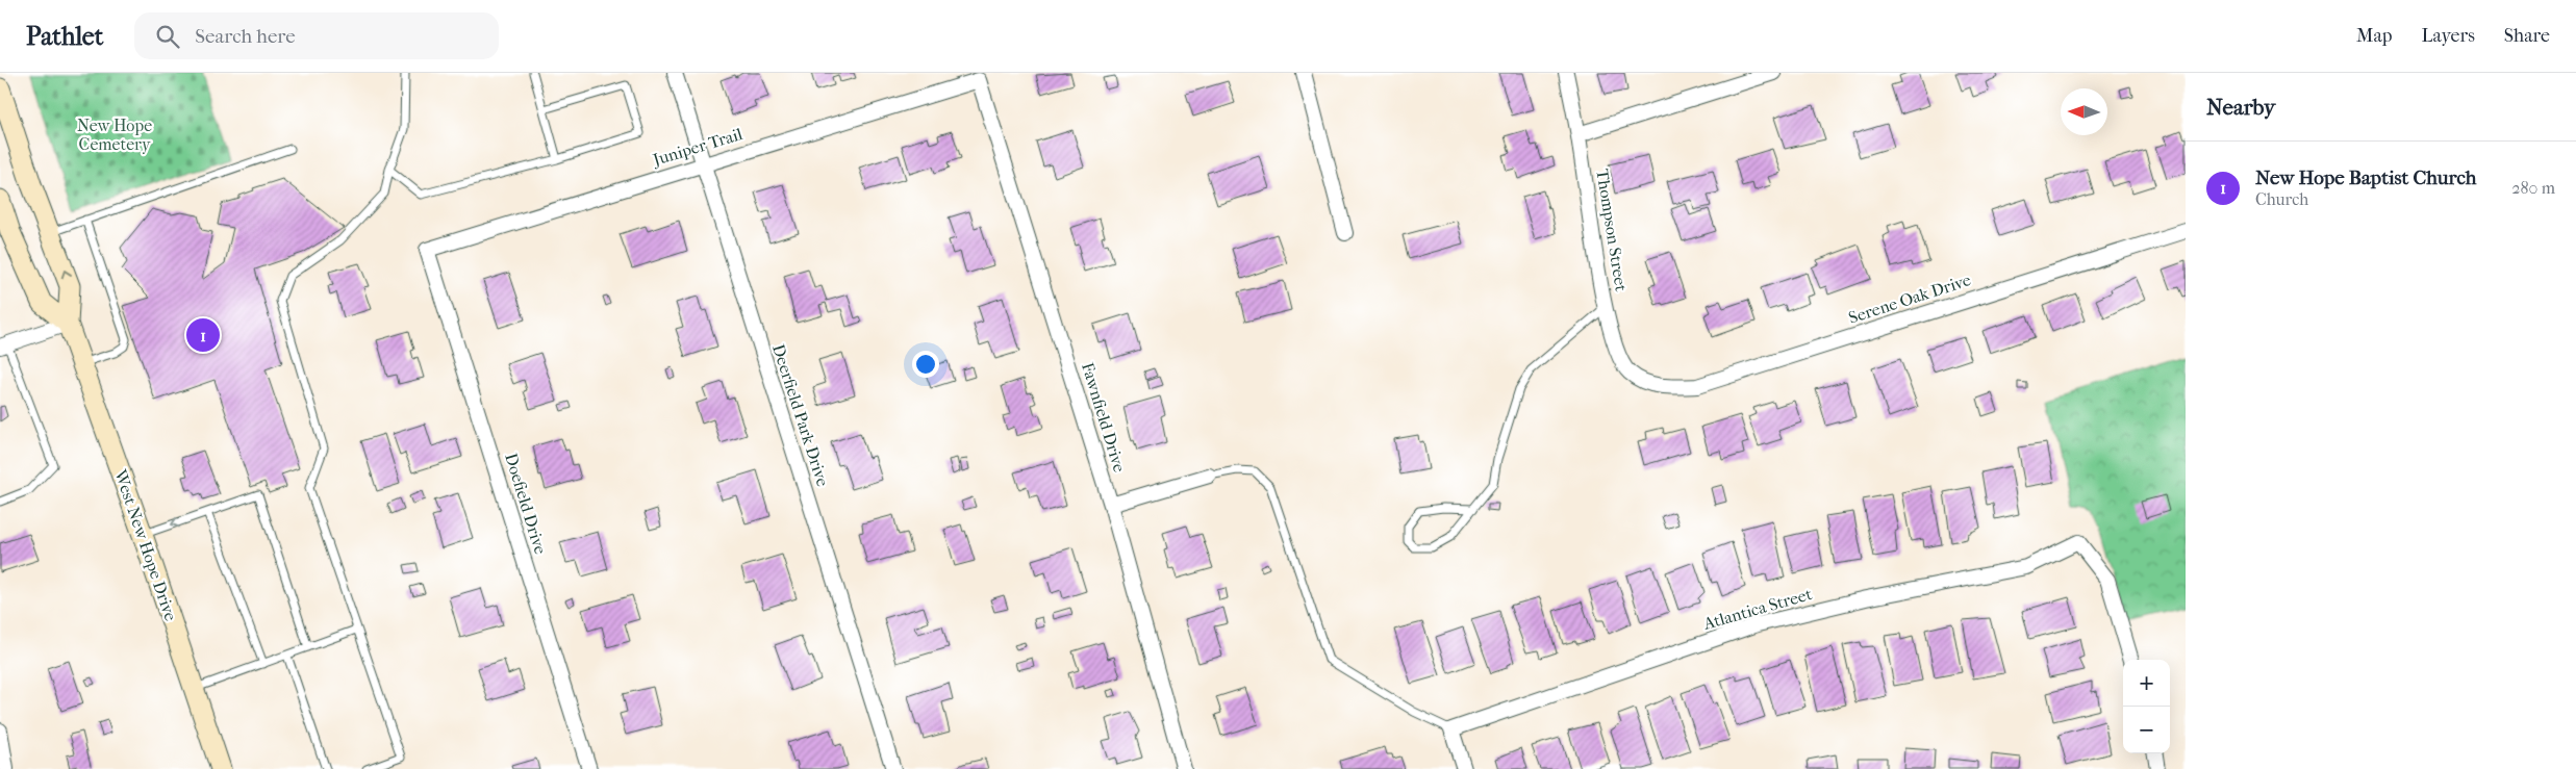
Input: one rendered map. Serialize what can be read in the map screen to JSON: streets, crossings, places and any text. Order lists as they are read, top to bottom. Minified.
{"streets":{"main road":["West New Hope Drive"],"street":["Juniper Trail","Thompson Street","Serene Oak Drive","Deerfield Park Drive","Fawnfield Drive","Doefield Drive","Atlantica Street"]},"crossings":[["Juniper Trail","Deerfield Park Drive"],["Juniper Trail","Fawnfield Drive"],["Juniper Trail","Doefield Drive"],["Thompson Street","Serene Oak Drive"]],"parks":["New Hope Cemetery"],"north":"left","page":{"header":"Pathlet","search":"Search here","nav":["Map","Layers","Share"],"heading":"Nearby","list":[{"mark":"1","name":"New Hope Baptist Church","note":"Church","value":"280 m"}],"pins":"1","map_buttons":["+","−"]}}
